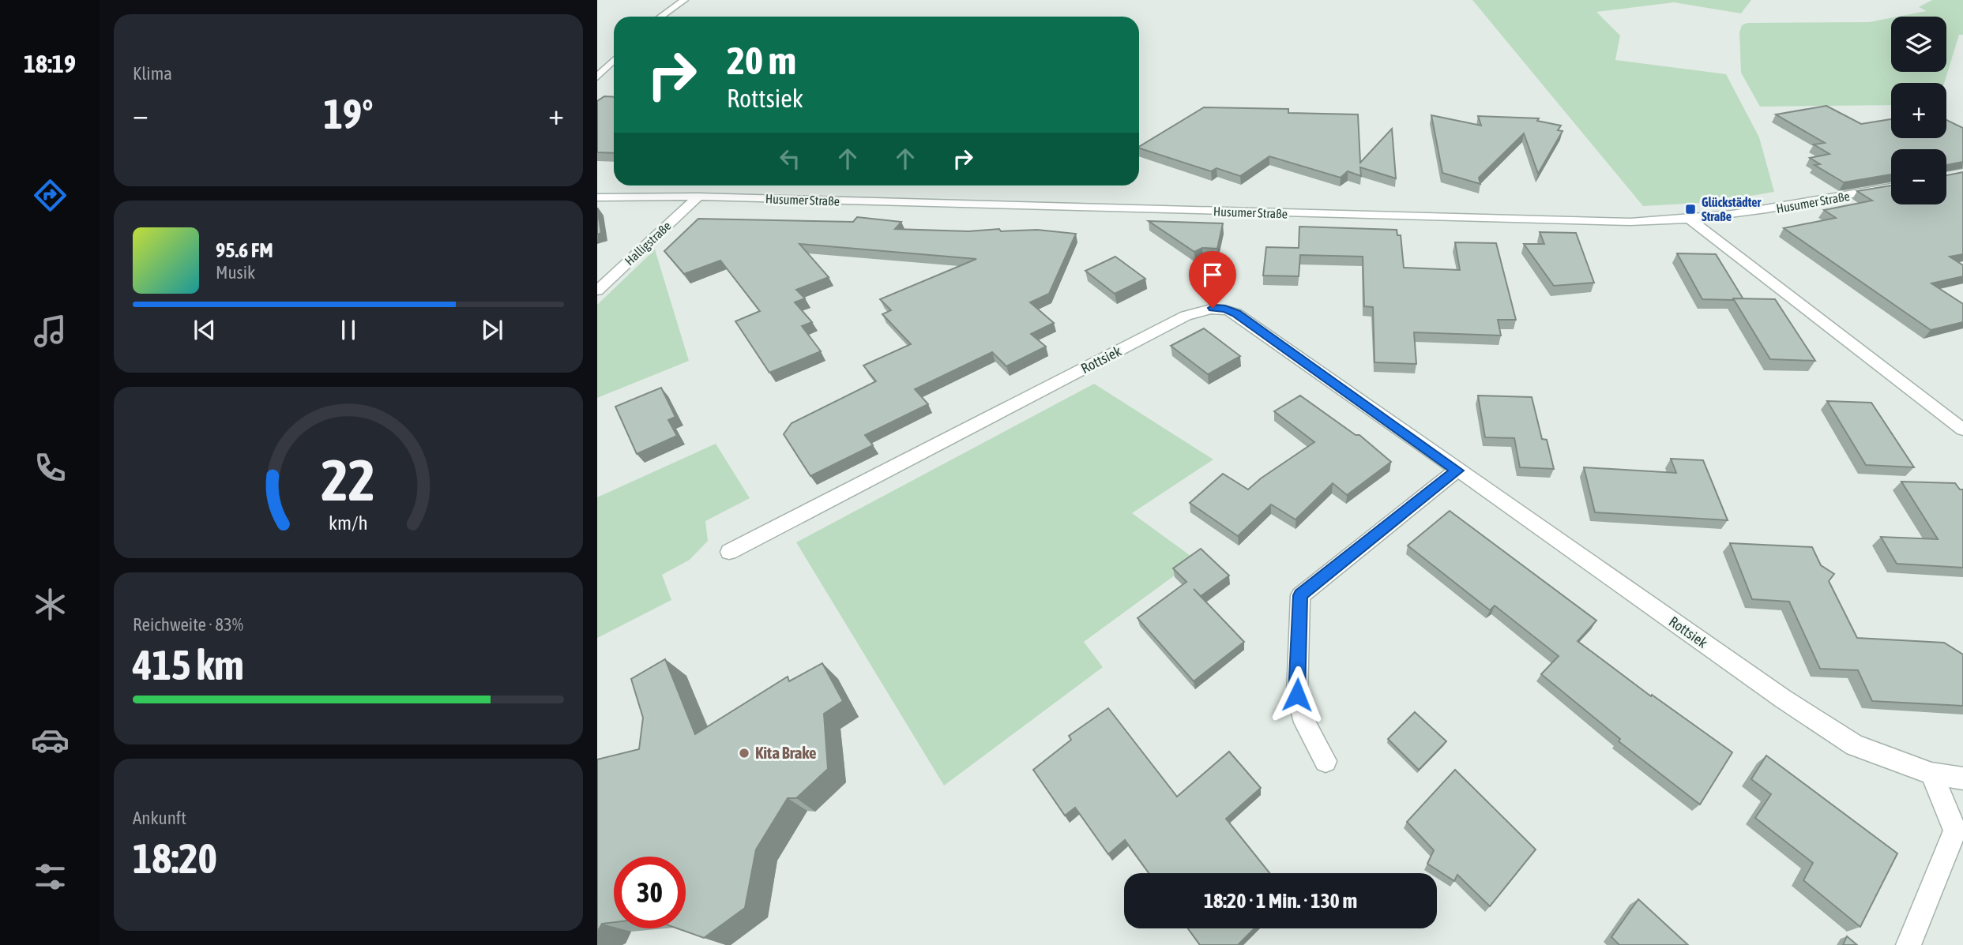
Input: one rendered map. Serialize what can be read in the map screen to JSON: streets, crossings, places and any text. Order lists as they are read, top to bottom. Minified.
{"streets":{"street":["Husumer Straße","Halligstraße","Rottsiek"]},"crossings":[["Husumer Straße","Halligstraße"]],"places":{"transit":["Glückstädter Straße"],"other":["Kita Brake"]},"page":{"tabs":"18:19","tile":["Klima",["Reichweite · 83%","415 km"],["Ankunft","18:20"]],"map_buttons":["+","−"],"turn":["20 m","Rottsiek"],"heat":["−","19°","+"],"song":["95.6 FM","Musik"],"limit":"30","trip":"18:20 · 1 Min. · 130 m","gauge":["22","km/h"]}}
